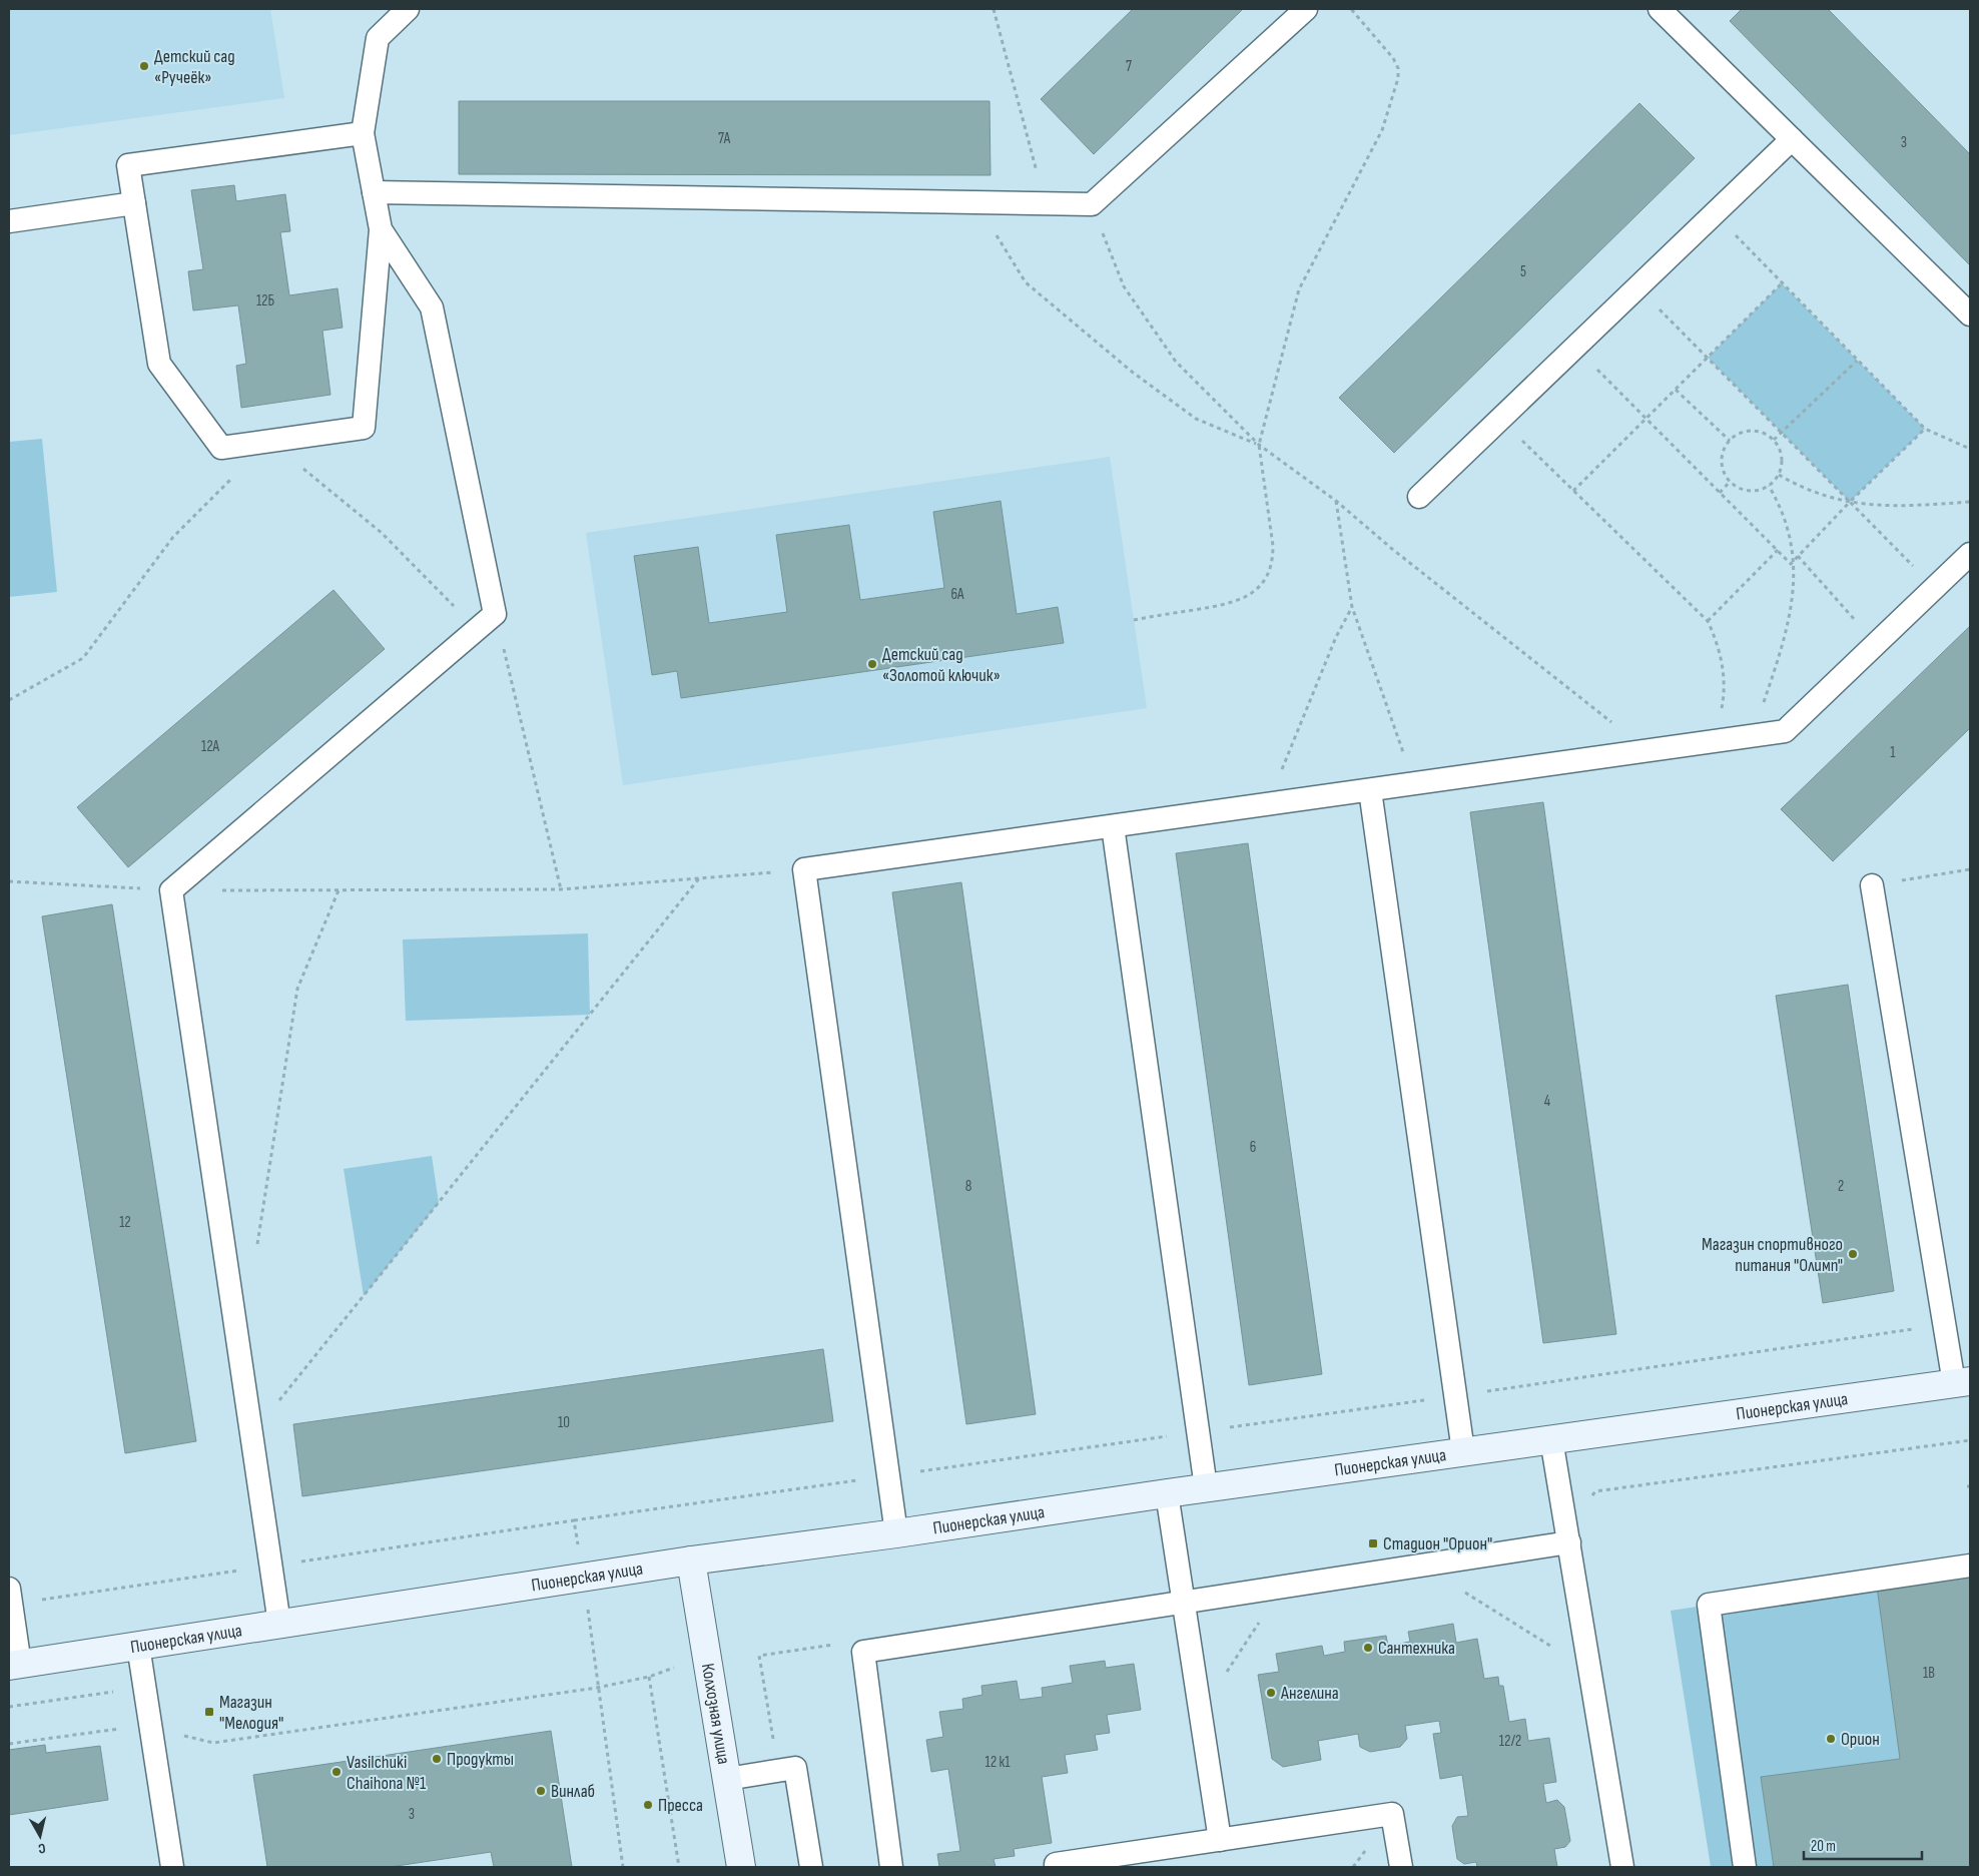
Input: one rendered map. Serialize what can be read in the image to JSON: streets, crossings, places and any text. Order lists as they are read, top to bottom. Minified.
{"streets":{"street":["Пионерская улица","Колхозная улица"]},"crossings":[["Пионерская улица","Колхозная улица"]],"places":{"other":["Детский сад «Ручеёк»","Детский сад «Золотой ключик»","Магазин спортивного питания \"Олимп\"","Сантехника","Ангелина","Орион","Продукты","Vasilchuki Chaihona №1","Винлаб","Пресса"],"transit":["Стадион \"Орион\"","Магазин \"Мелодия\""]},"house_numbers":["7","7А","3","5","12Б","6А","12А","1","4","6","8","2","12","10","1В","12/2","12 к1","3"],"scale_bar":"20 m","north":"bottom"}
